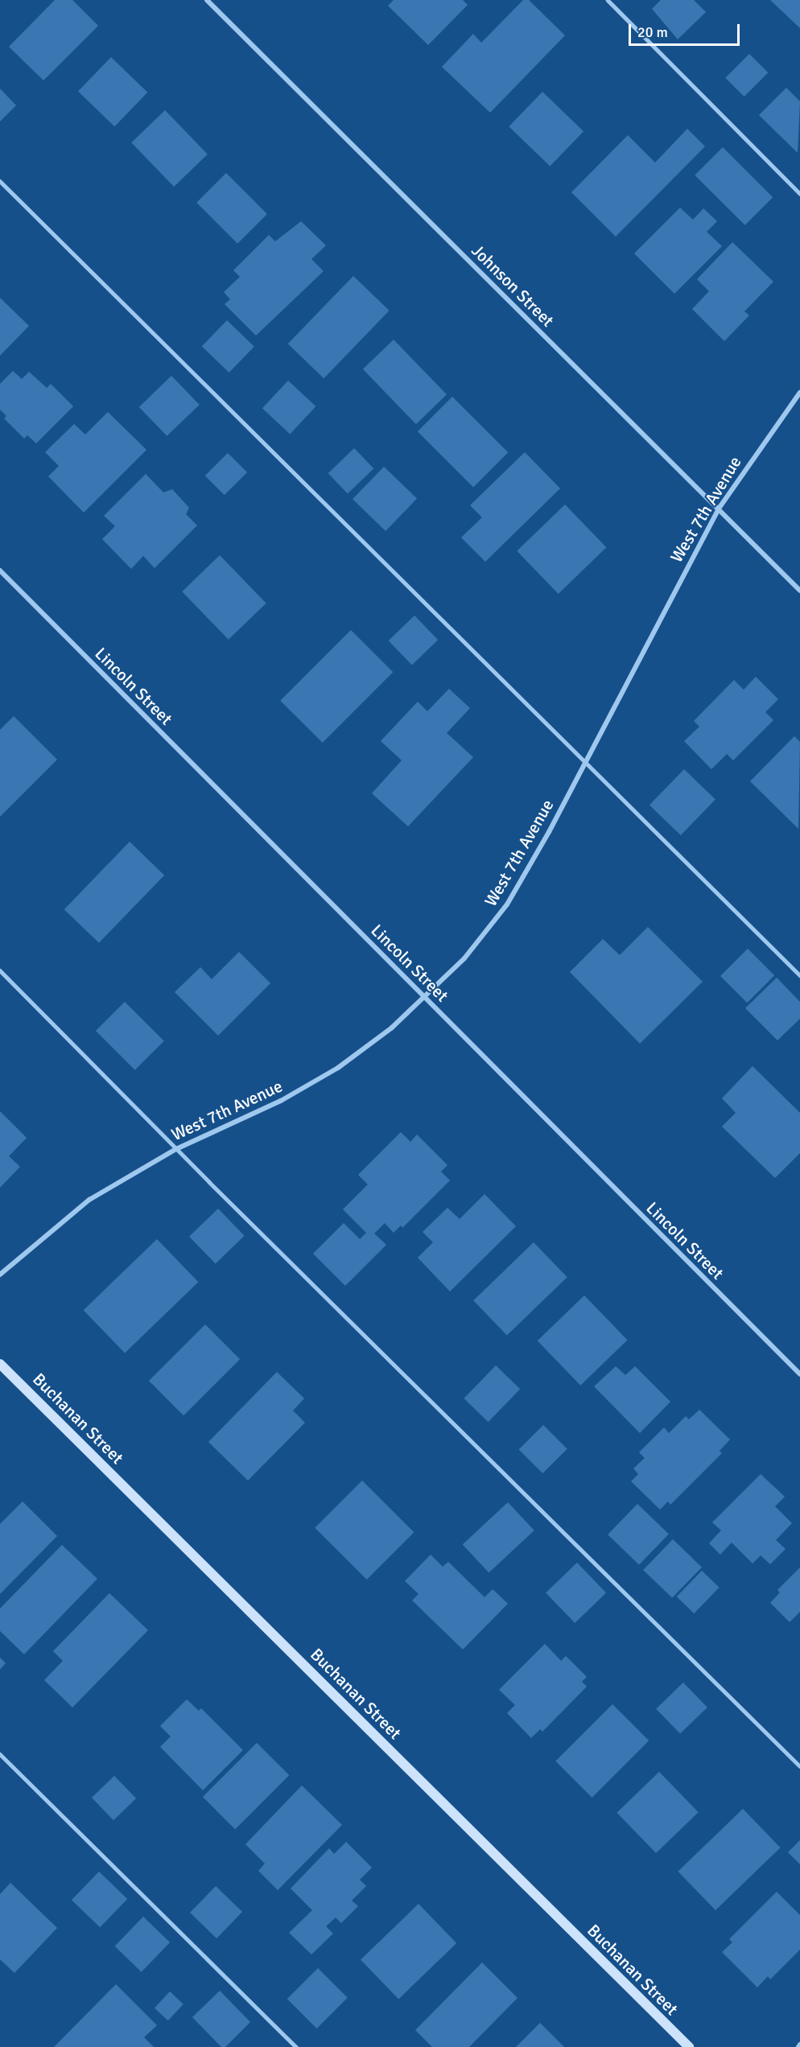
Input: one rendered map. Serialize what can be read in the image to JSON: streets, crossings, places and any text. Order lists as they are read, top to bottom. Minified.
{"streets":{"street":["Johnson Street","West 7th Avenue","Lincoln Street","Buchanan Street"]},"crossings":[["Johnson Street","West 7th Avenue"],["West 7th Avenue","Lincoln Street"]],"scale_bar":"20 m"}
